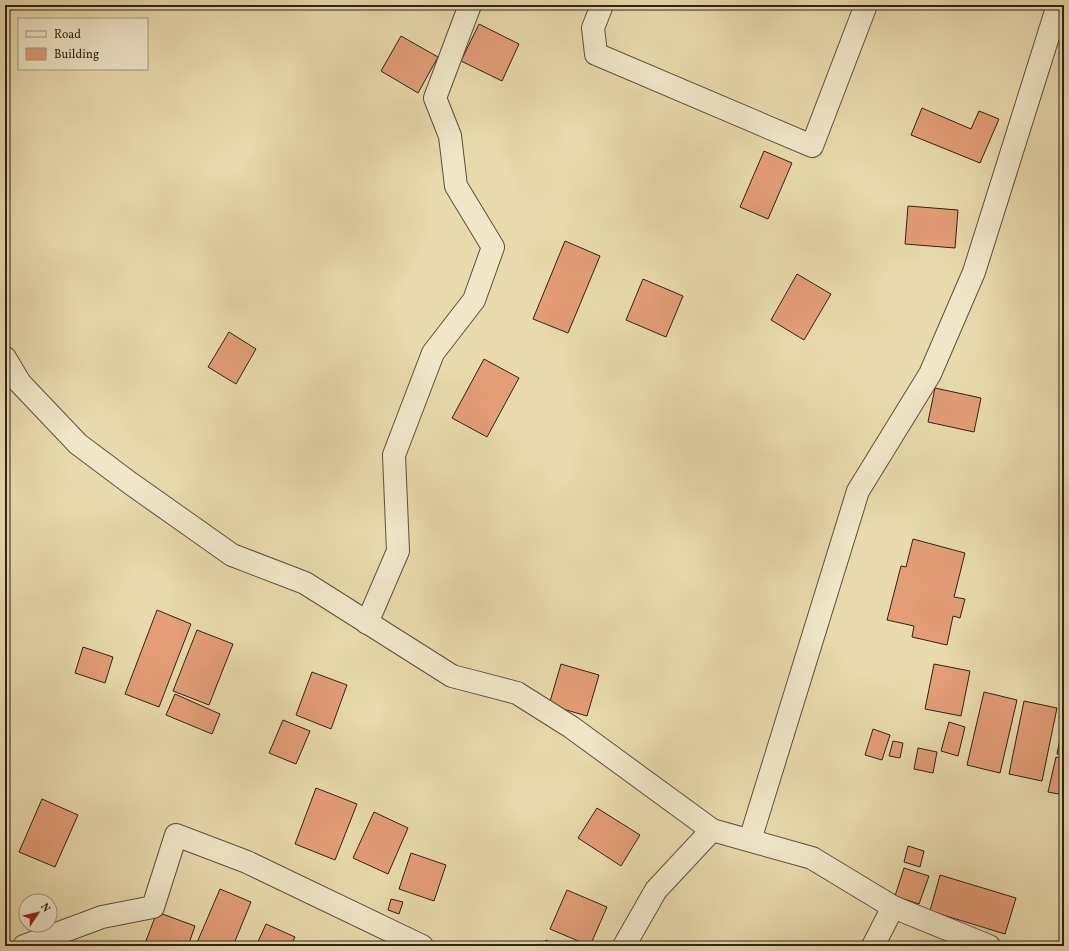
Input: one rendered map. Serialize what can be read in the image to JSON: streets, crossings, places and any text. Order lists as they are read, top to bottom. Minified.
{"legend":["Road","Building"],"north":"top right"}
